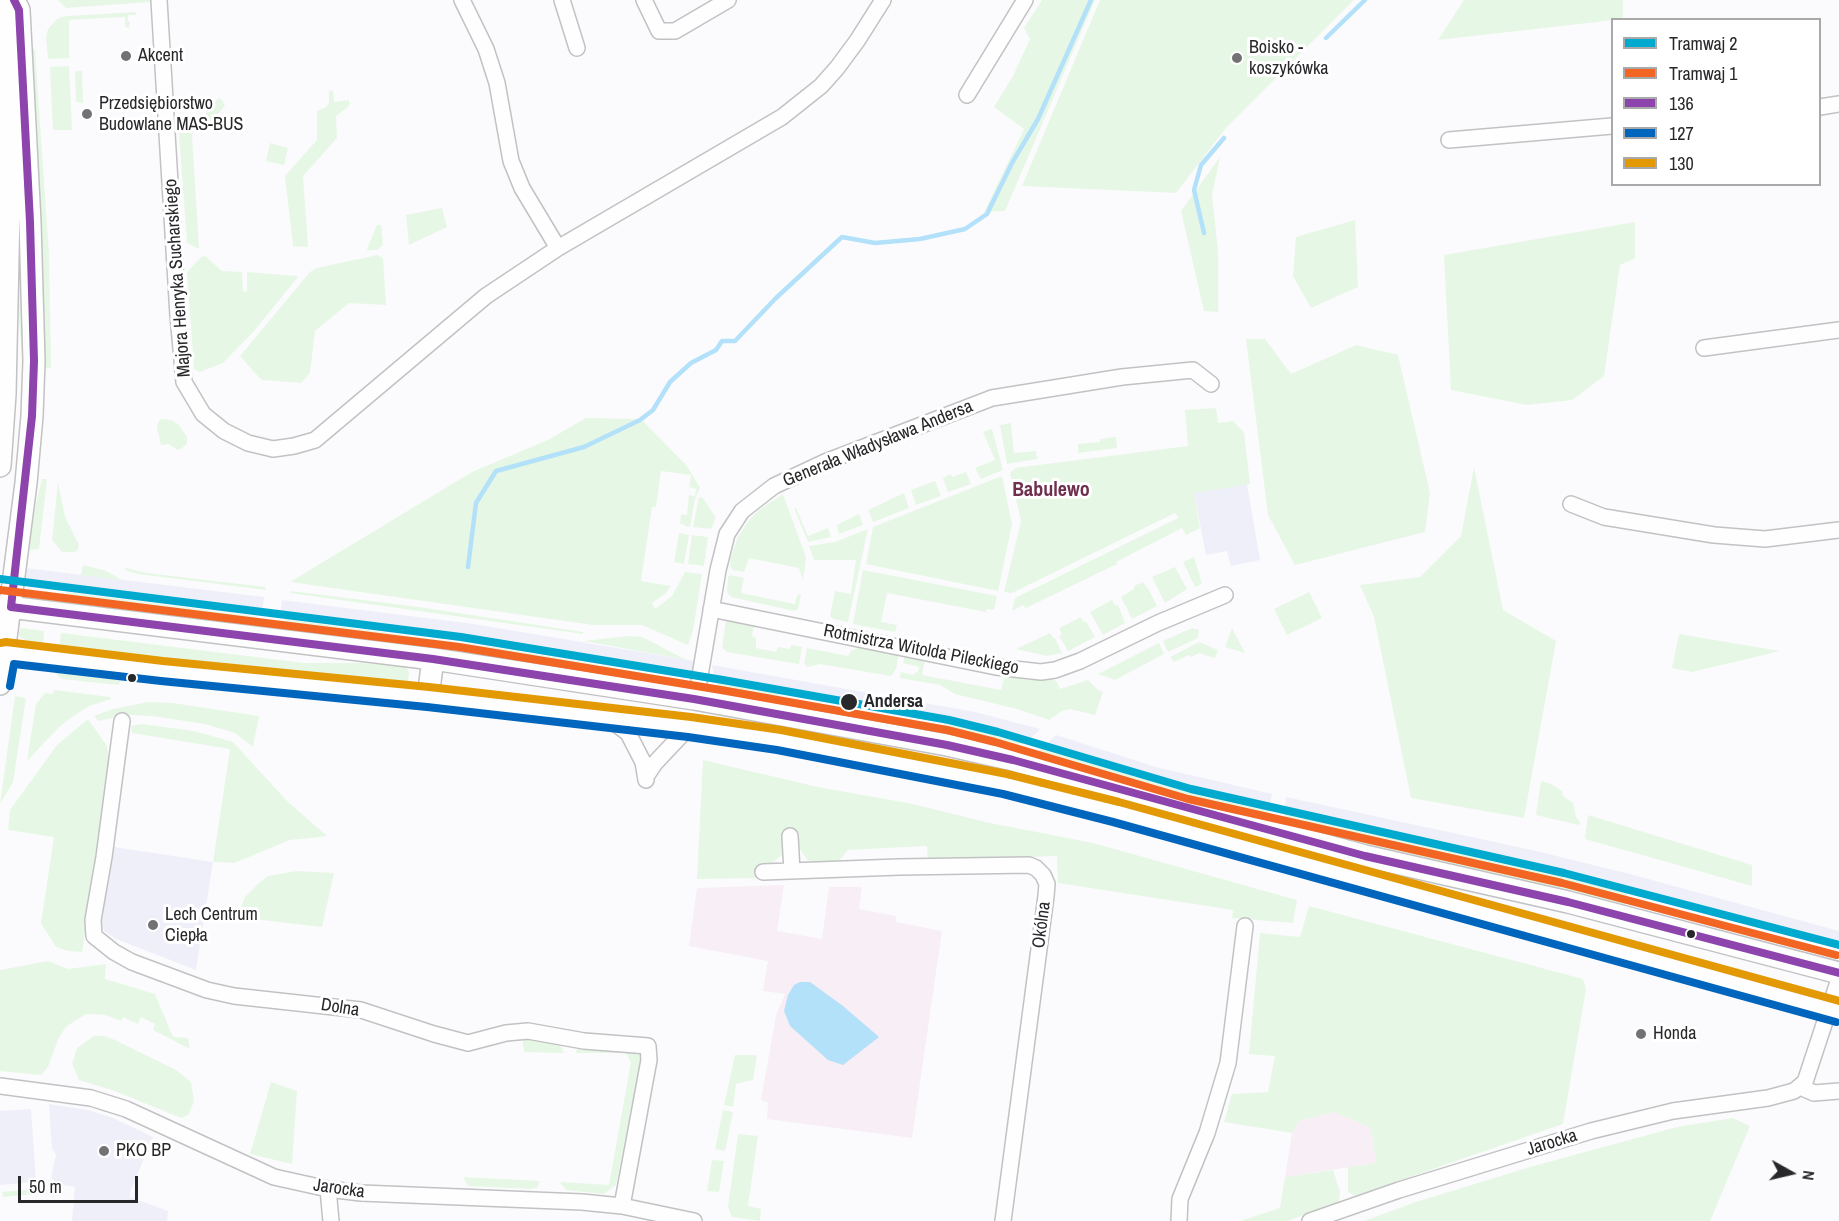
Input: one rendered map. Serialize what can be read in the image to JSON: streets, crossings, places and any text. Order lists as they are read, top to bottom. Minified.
{"streets":{"street":["Majora Henryka Sucharskiego","Generała Władysława Andersa","Rotmistrza Witolda Pileckiego","Okólna","Dolna","Jarocka"]},"crossings":[["Generała Władysława Andersa","Rotmistrza Witolda Pileckiego"],["Dolna","Jarocka"]],"districts":["Babulewo"],"places":["Akcent","Boisko - koszykówka","Przedsiębiorstwo Budowlane MAS-BUS","Andersa","Lech Centrum Ciepła","Honda","PKO BP"],"lines":["transit line 136","tram line 2","tram line 1","transit line 130","transit line 127"],"legend":["Tramwaj 2","Tramwaj 1","136","127","130"],"scale_bar":"50 m","north":"right"}
